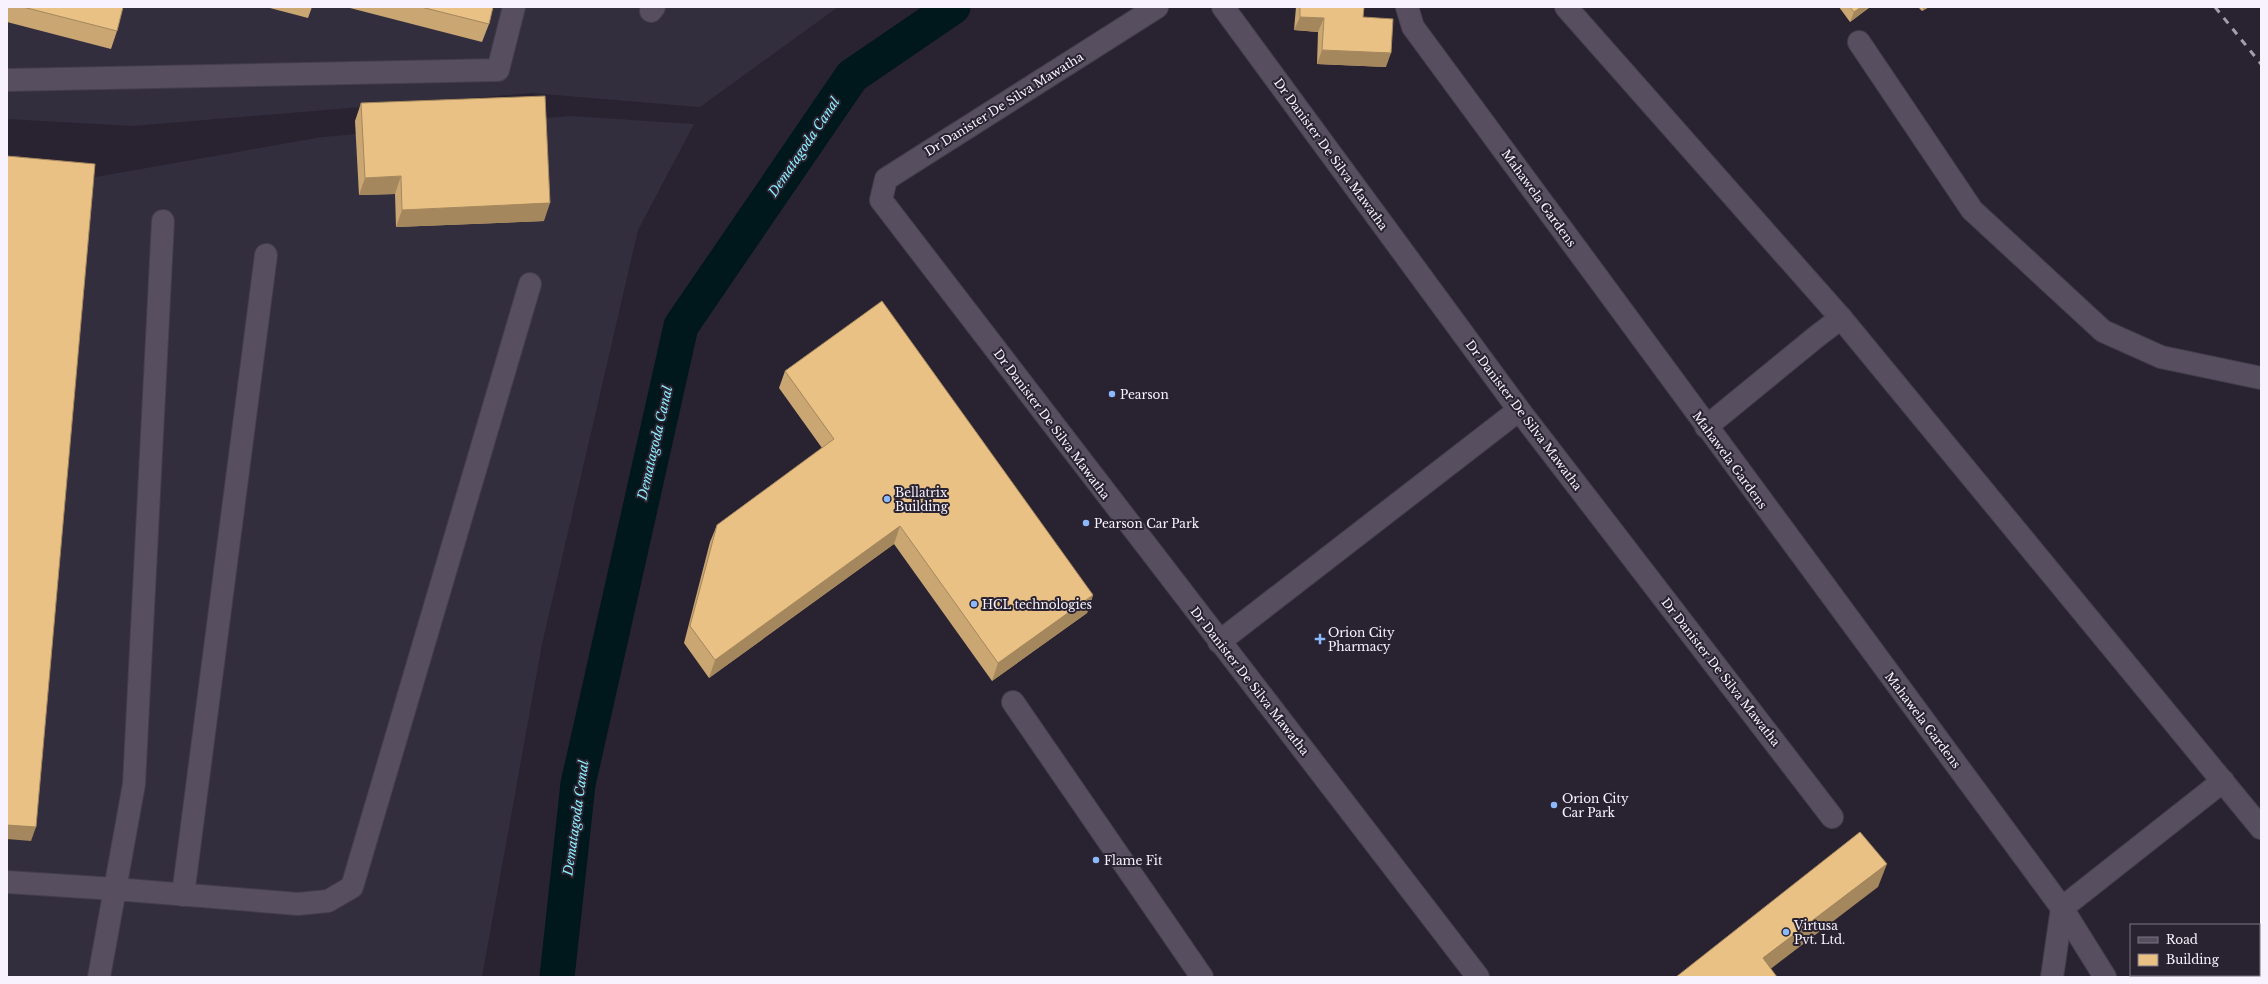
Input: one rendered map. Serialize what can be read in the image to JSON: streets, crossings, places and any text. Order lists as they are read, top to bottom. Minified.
{"streets":{"street":["Dr Danister De Silva Mawatha","Mahawela Gardens"]},"water":["Dematagoda Canal"],"places":{"other":["Pearson","Bellatrix Building","Pearson Car Park","HCL technologies","Orion City Car Park","Flame Fit","Virtusa Pvt. Ltd."],"health":["Orion City Pharmacy"]},"legend":["Road","Building"]}
